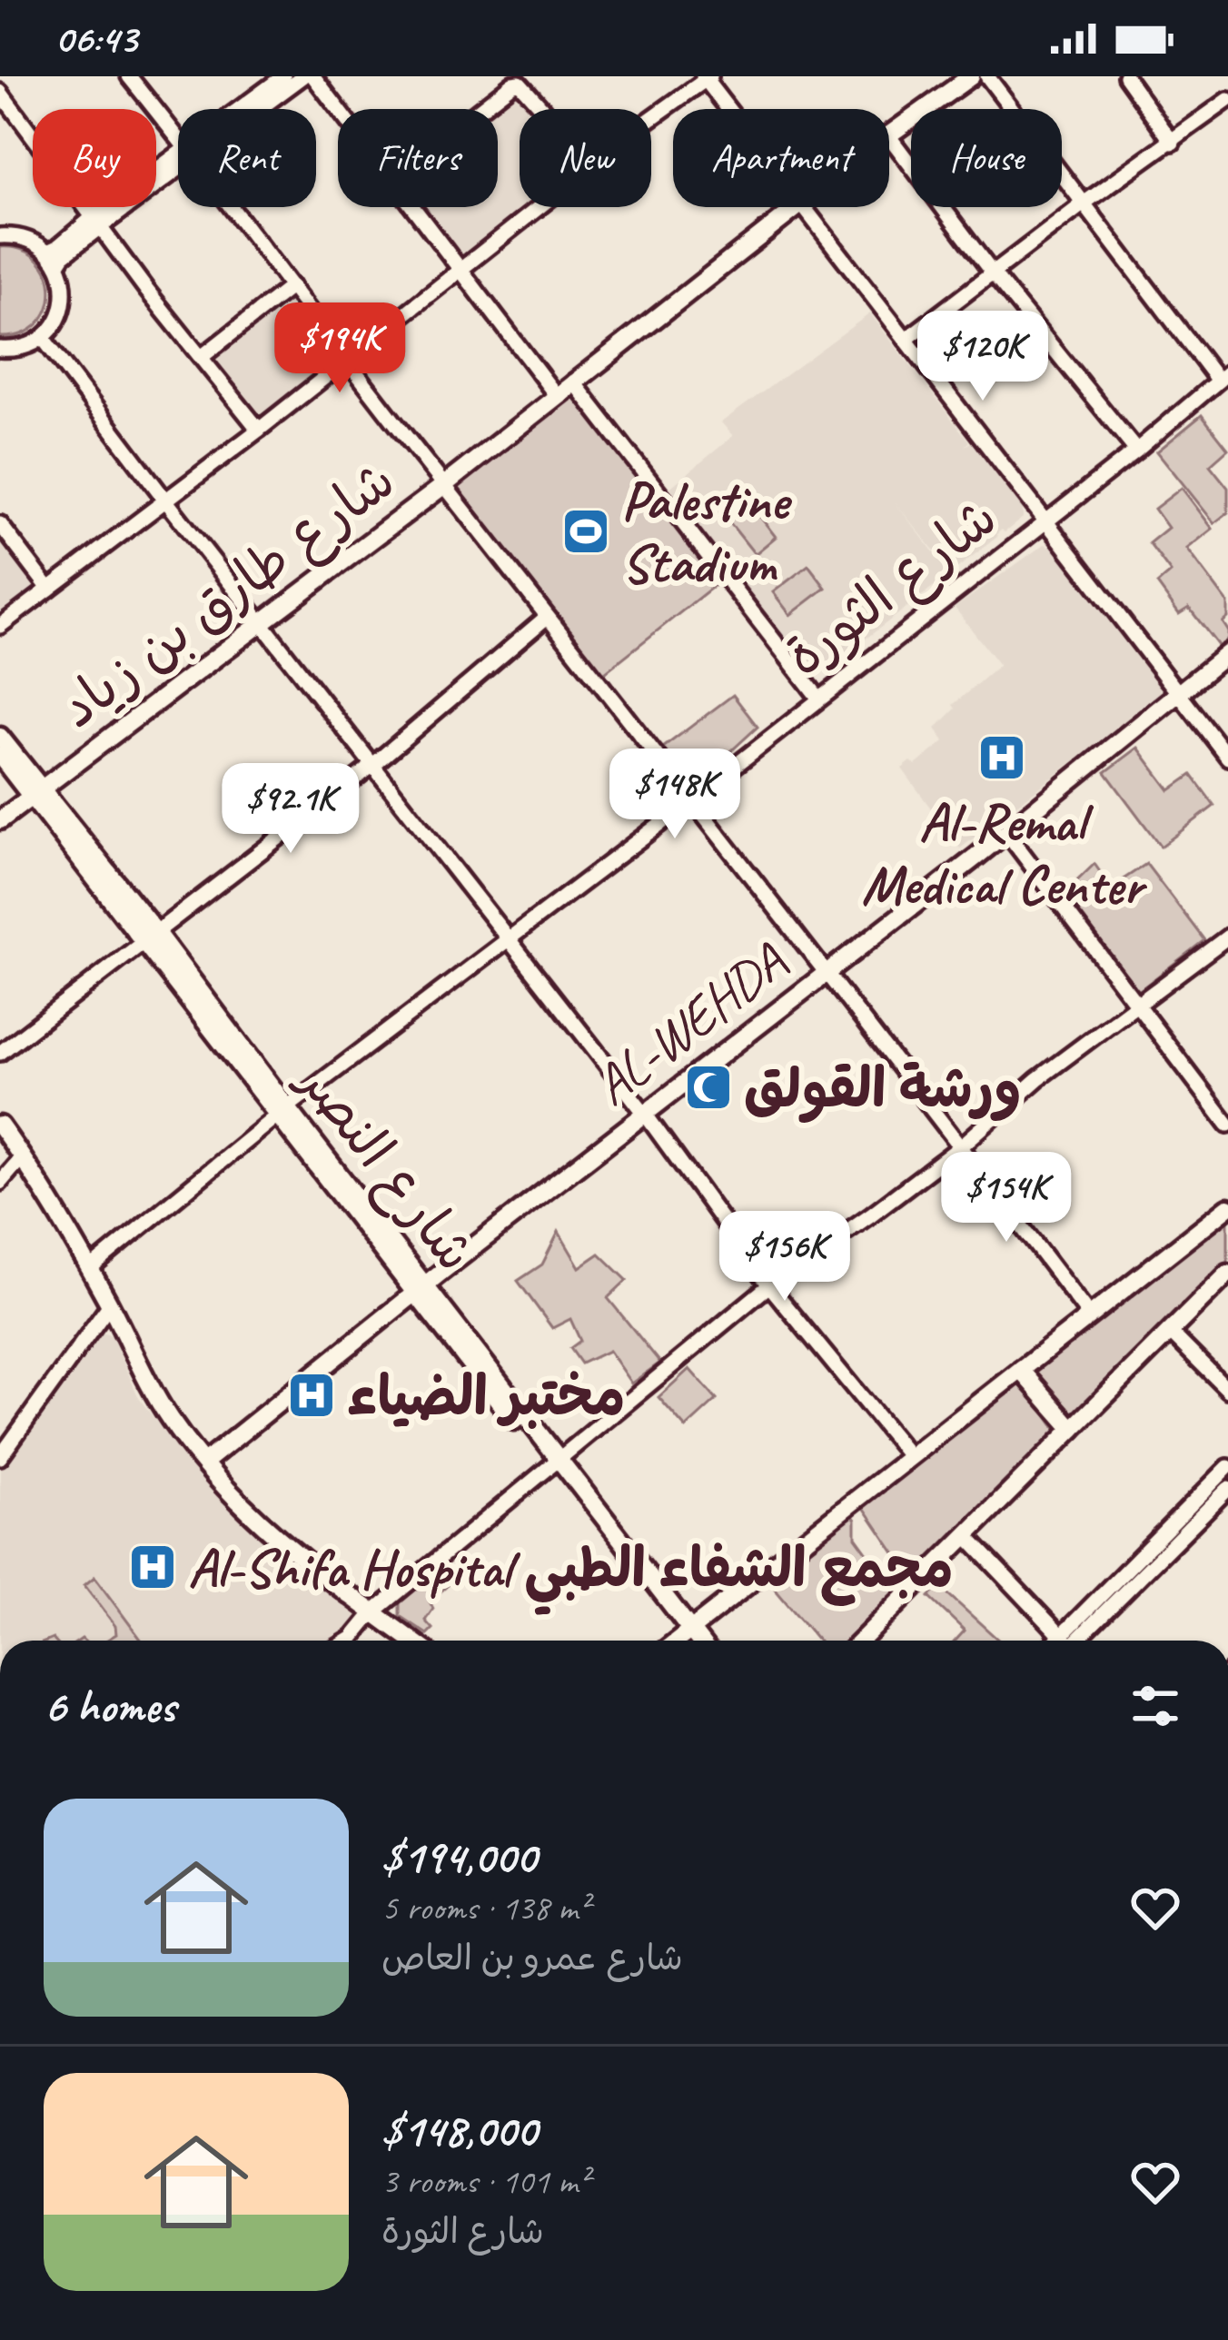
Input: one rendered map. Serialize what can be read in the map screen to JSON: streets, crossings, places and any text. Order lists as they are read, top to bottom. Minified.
{"streets":{"main road":["شارع طارق بن زياد","AL-WEHDA","شارع النصر"],"street":["شارع الثورة"]},"crossings":[["شارع الثورة","شارع النصر"],["شارع طارق بن زياد","شارع النصر"],["AL-WEHDA","شارع النصر"]],"places":{"sports":["Palestine Stadium"],"hospital":["Al-Remal Medical Center","مختبر الضياء","Al-Shifa Hospital مجمع الشفاء الطبي"],"mosque":["ورشة القولق"]},"page":{"status":"06:43","chip":["Buy","Rent","Filters","New","Apartment","House"],"price":["$194K","$120K","$148K","$92.1K","$154K","$156K"],"heading":"6 homes","list":[{"name":"$194,000","note":"5 rooms · 138 m² · شارع عمرو بن العاص"},{"name":"$148,000","note":"3 rooms · 101 m² · شارع الثورة"}]}}
